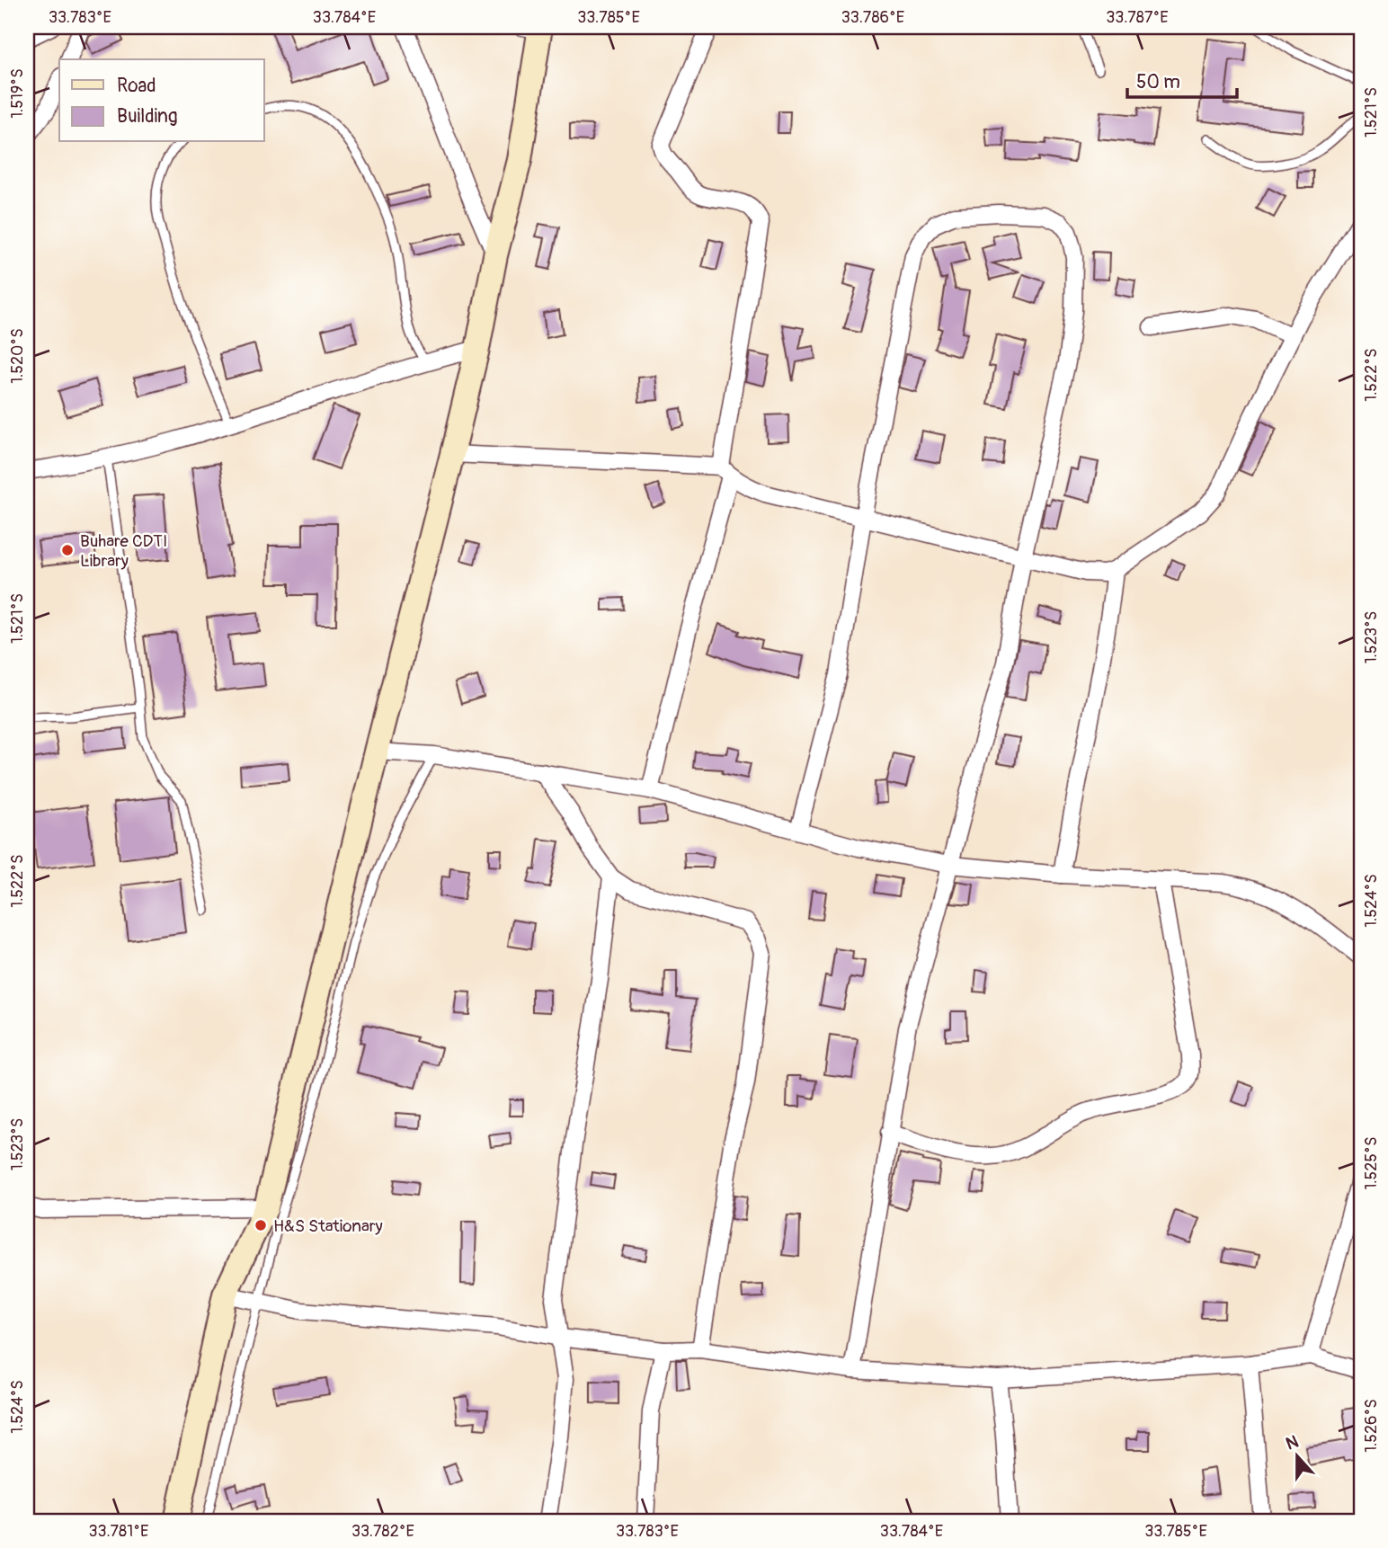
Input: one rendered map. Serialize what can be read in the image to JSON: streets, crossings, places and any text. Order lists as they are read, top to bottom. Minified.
{"places":["Buhare CDTI Library","H&S Stationary"],"legend":["Road","Building"],"scale_bar":"50 m","north":"top","coordinates":["33.783°E","33.784°E","33.785°E","33.786°E","33.787°E","1.519°S","1.521°S","1.520°S","1.522°S","1.523°S","1.524°S","1.525°S","1.526°S","33.781°E","33.782°E"]}
